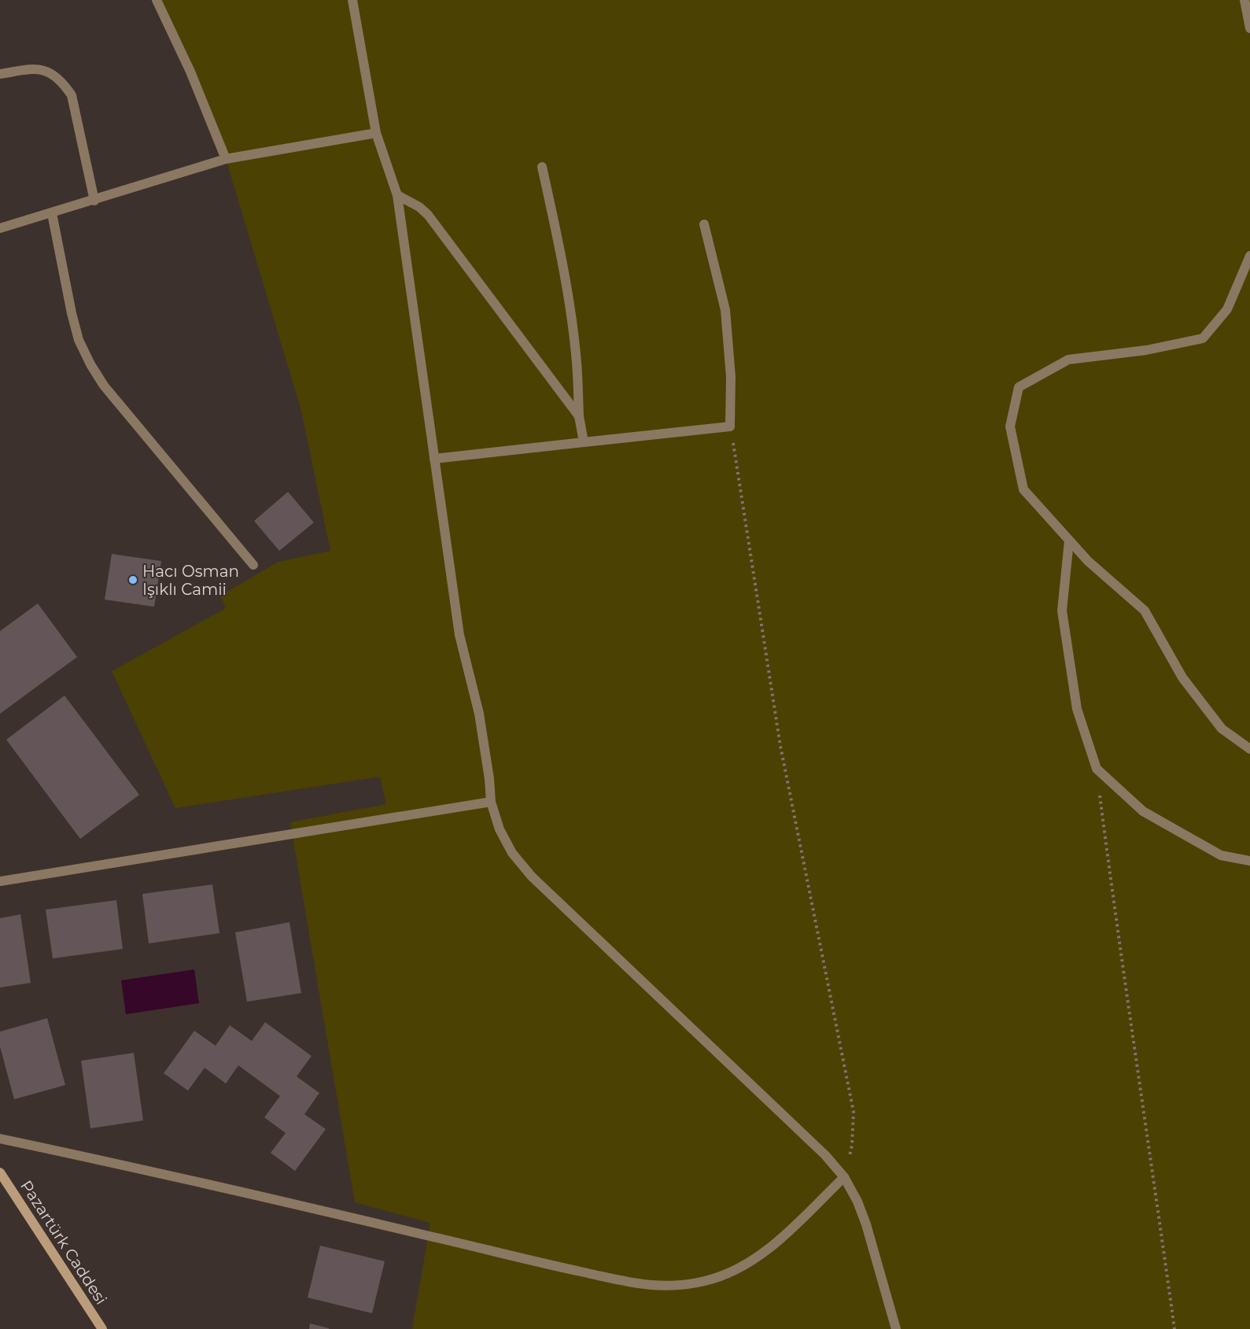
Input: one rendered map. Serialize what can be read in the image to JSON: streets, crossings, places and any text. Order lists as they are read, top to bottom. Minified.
{"streets":{"street":["Pazartürk Caddesi"]},"places":["Hacı Osman Işıklı Camii"]}
